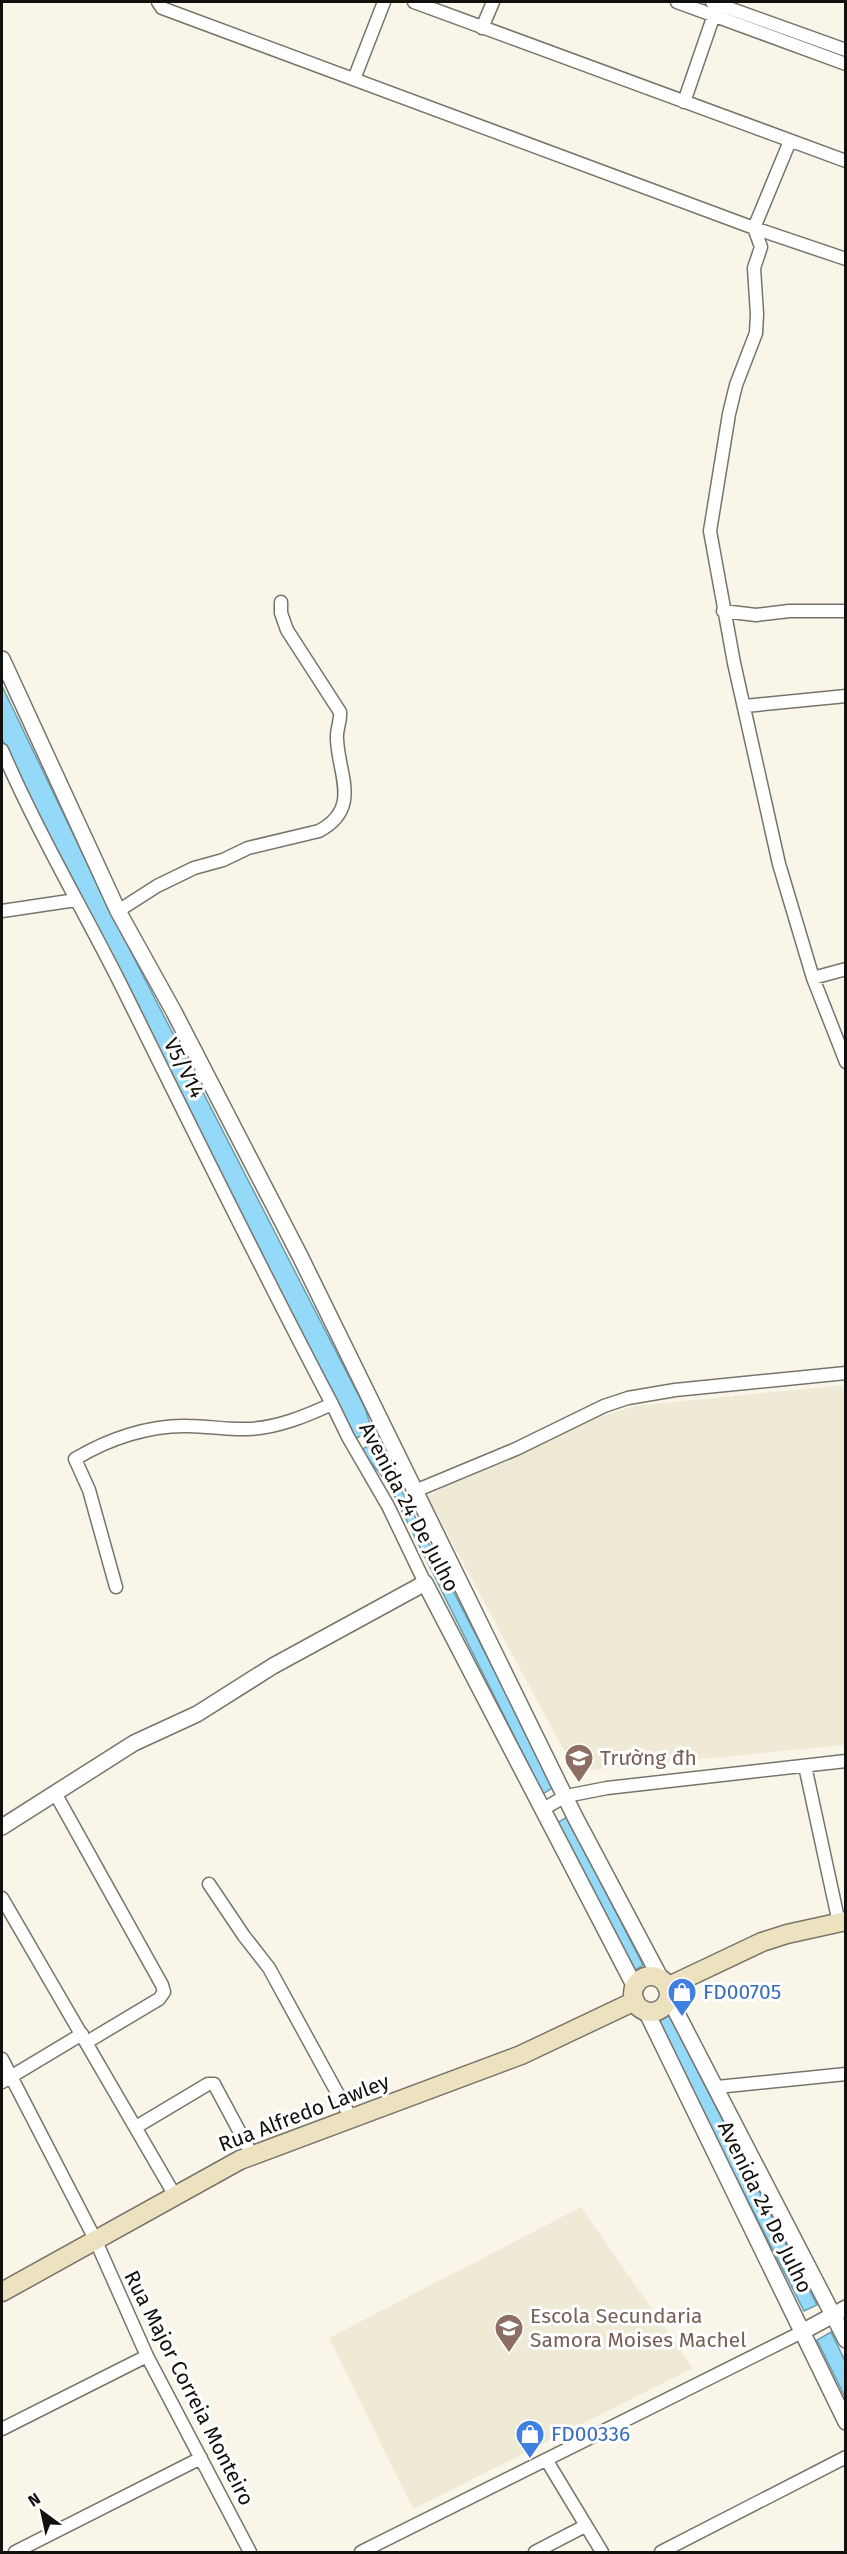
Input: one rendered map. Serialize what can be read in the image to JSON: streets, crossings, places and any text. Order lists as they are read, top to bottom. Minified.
{"streets":{"main road":["Rua Alfredo Lawley"],"street":["V5/V14","Avenida 24 De Julho","Rua Major Correia Monteiro"]},"crossings":[["V5/V14","Avenida 24 De Julho"],["Avenida 24 De Julho","Rua Alfredo Lawley"],["Rua Alfredo Lawley","Rua Major Correia Monteiro"]],"places":{"school or university":["Trường đh","Escola Secundaria Samora Moises Machel"],"shop":["FD00705","FD00336"]},"north":"top left"}
